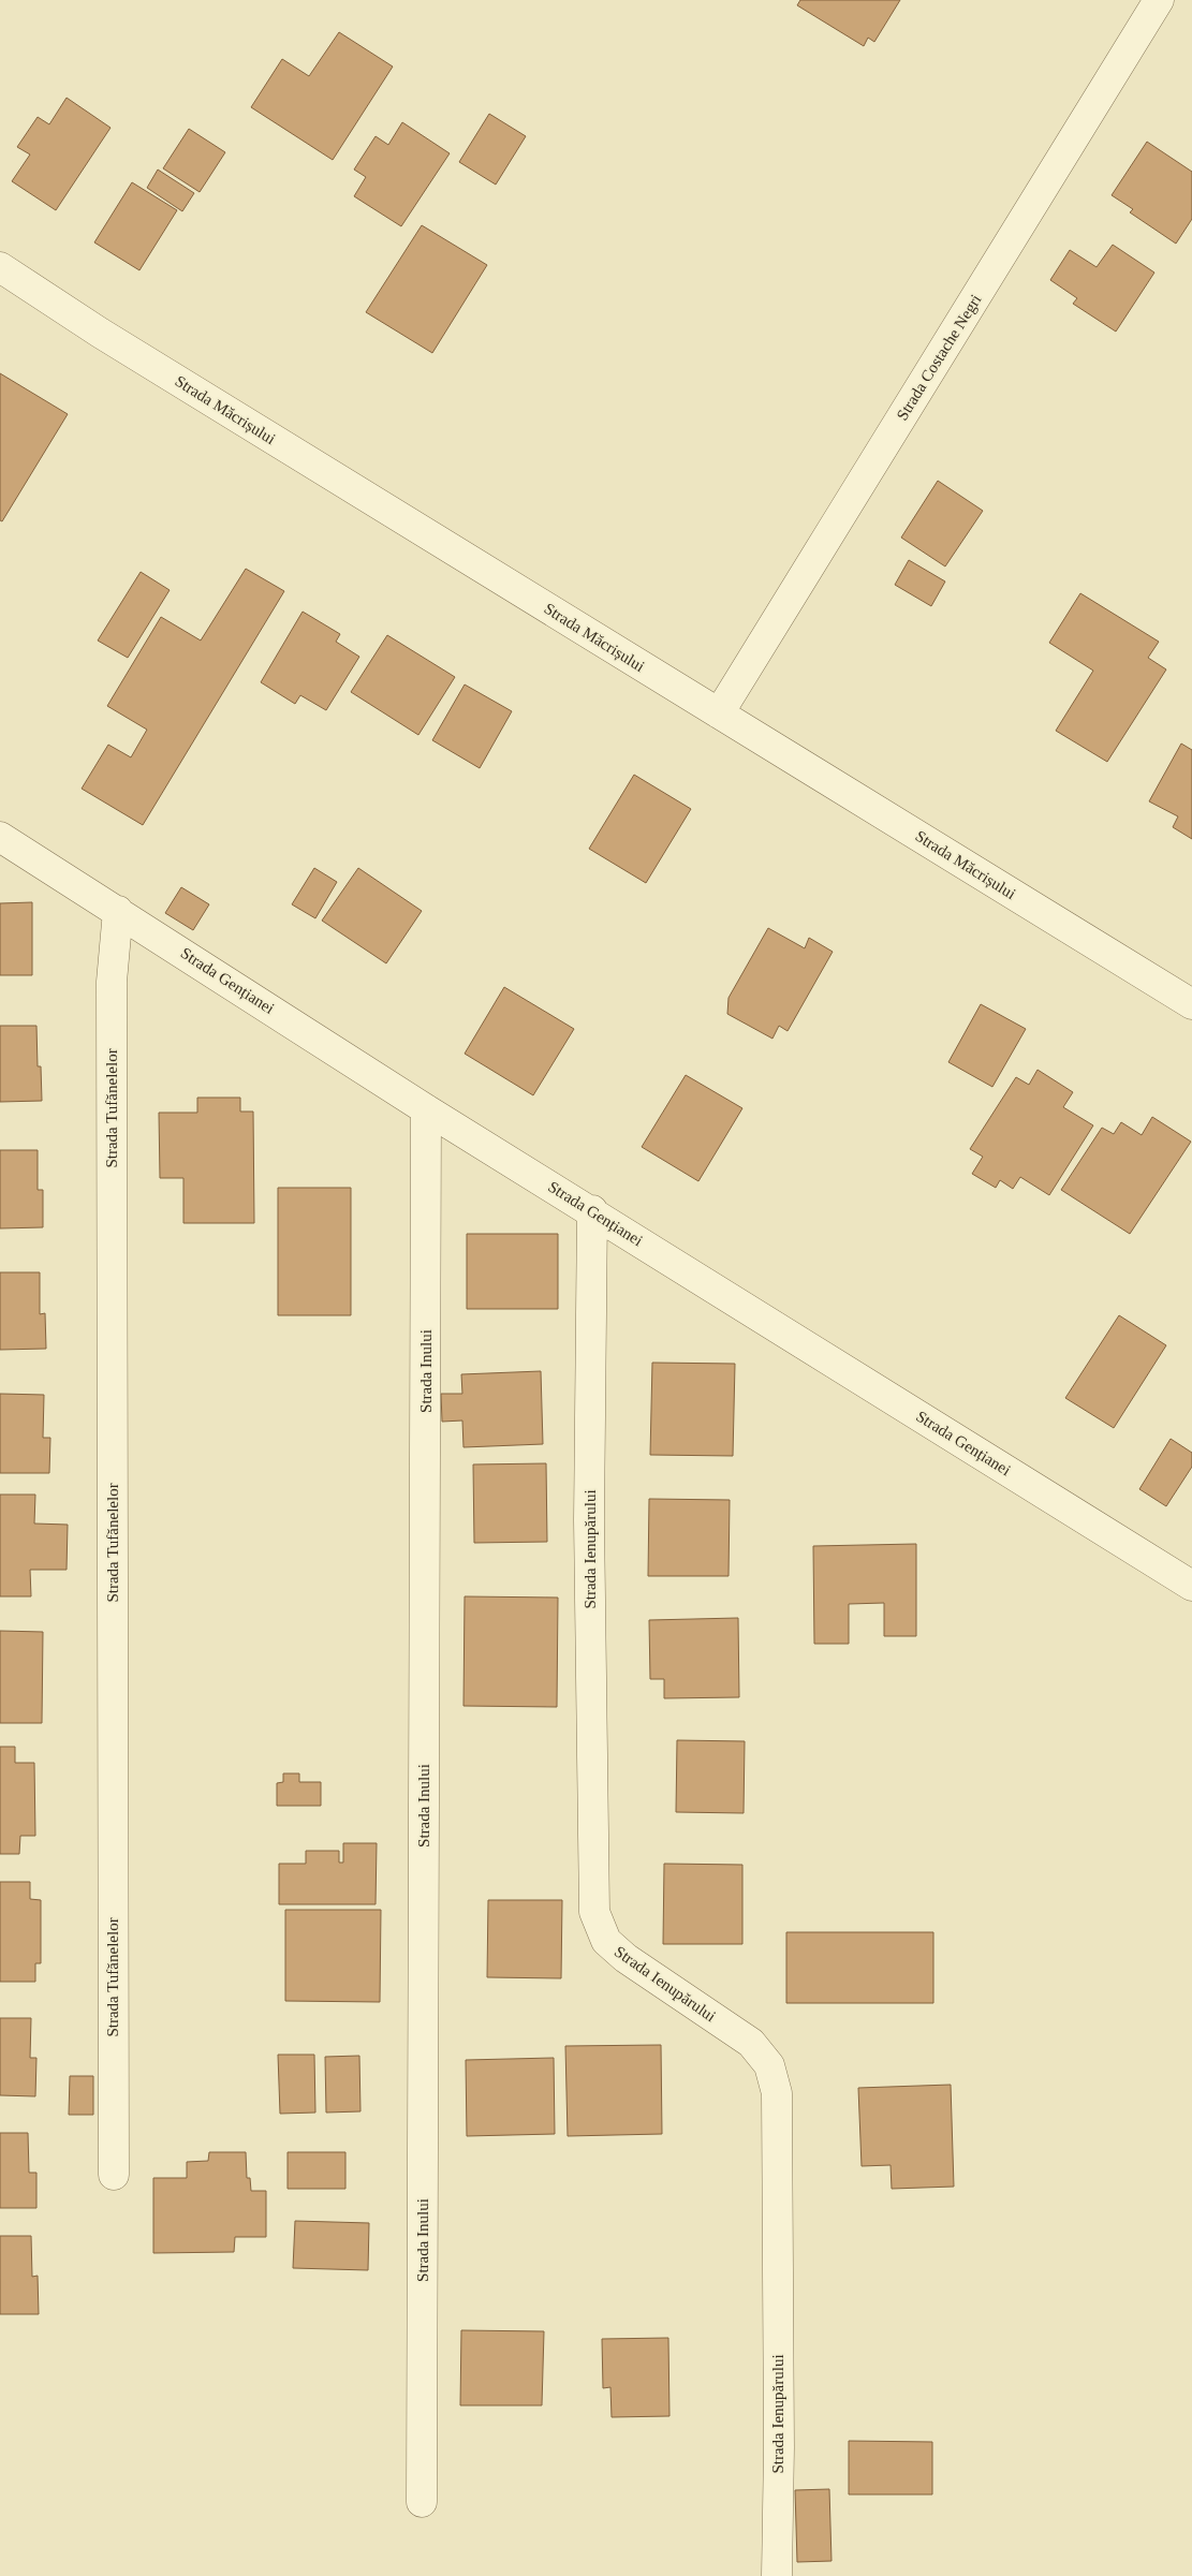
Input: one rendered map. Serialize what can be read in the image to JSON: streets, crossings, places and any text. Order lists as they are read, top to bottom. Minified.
{"streets":{"street":["Strada Costache Negri","Strada Măcrișului","Strada Gențianei","Strada Tufănelelor","Strada Inului","Strada Ienupărului"]},"crossings":[["Strada Costache Negri","Strada Măcrișului"],["Strada Gențianei","Strada Tufănelelor"],["Strada Gențianei","Strada Inului"],["Strada Gențianei","Strada Ienupărului"]]}
